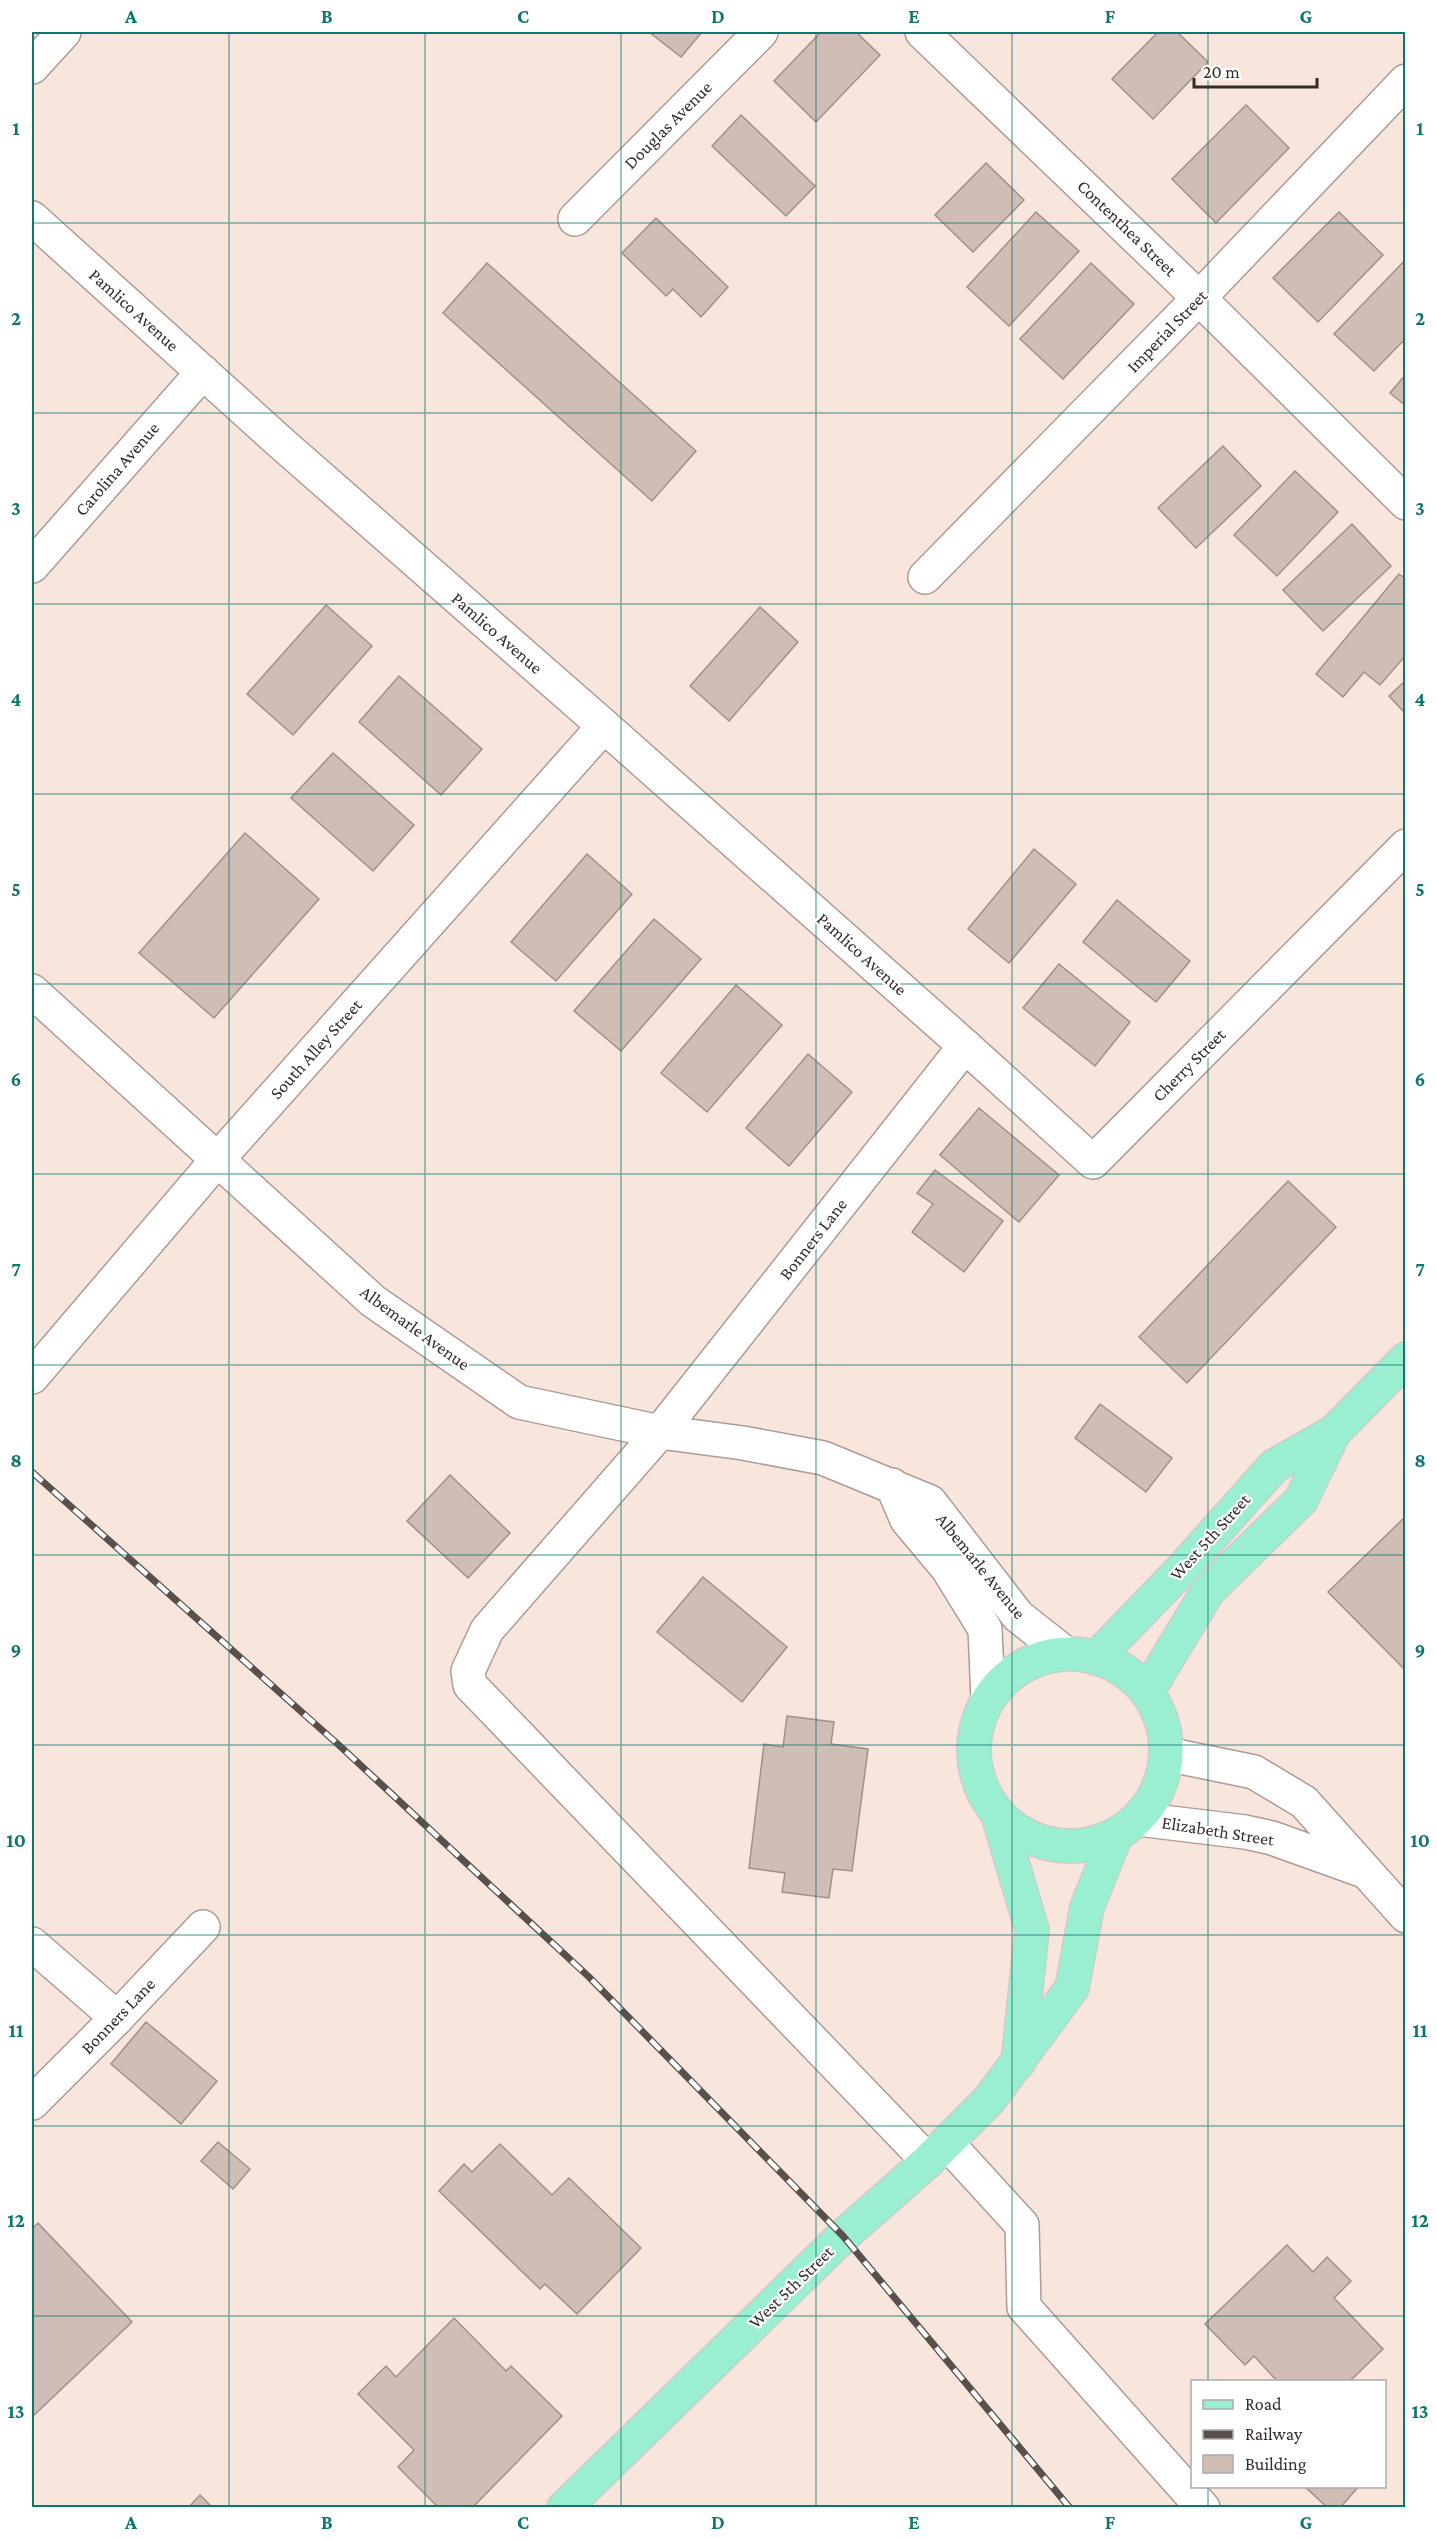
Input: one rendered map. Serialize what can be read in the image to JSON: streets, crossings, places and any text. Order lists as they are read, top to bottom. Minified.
{"streets":{"main road":["West 5th Street"],"street":["Douglas Avenue","Contenthea Street","Pamlico Avenue","Imperial Street","Carolina Avenue","South Alley Street","Cherry Street","Bonners Lane","Albemarle Avenue","Elizabeth Street"]},"crossings":[["Contenthea Street","Imperial Street"],["Pamlico Avenue","Carolina Avenue"],["Pamlico Avenue","South Alley Street"],["Pamlico Avenue","Cherry Street"],["Pamlico Avenue","Bonners Lane"],["South Alley Street","Albemarle Avenue"],["Cherry Street","Bonners Lane"],["Bonners Lane","Albemarle Avenue"],["Bonners Lane","West 5th Street"],["Albemarle Avenue","West 5th Street"],["Albemarle Avenue","Elizabeth Street"],["West 5th Street","Elizabeth Street"]],"legend":["Road","Railway","Building"],"scale_bar":"20 m","grid":{"columns":["A","B","C","D","E","F","G"],"rows":["1","2","3","4","5","6","7","8","9","10","11","12","13"]}}
